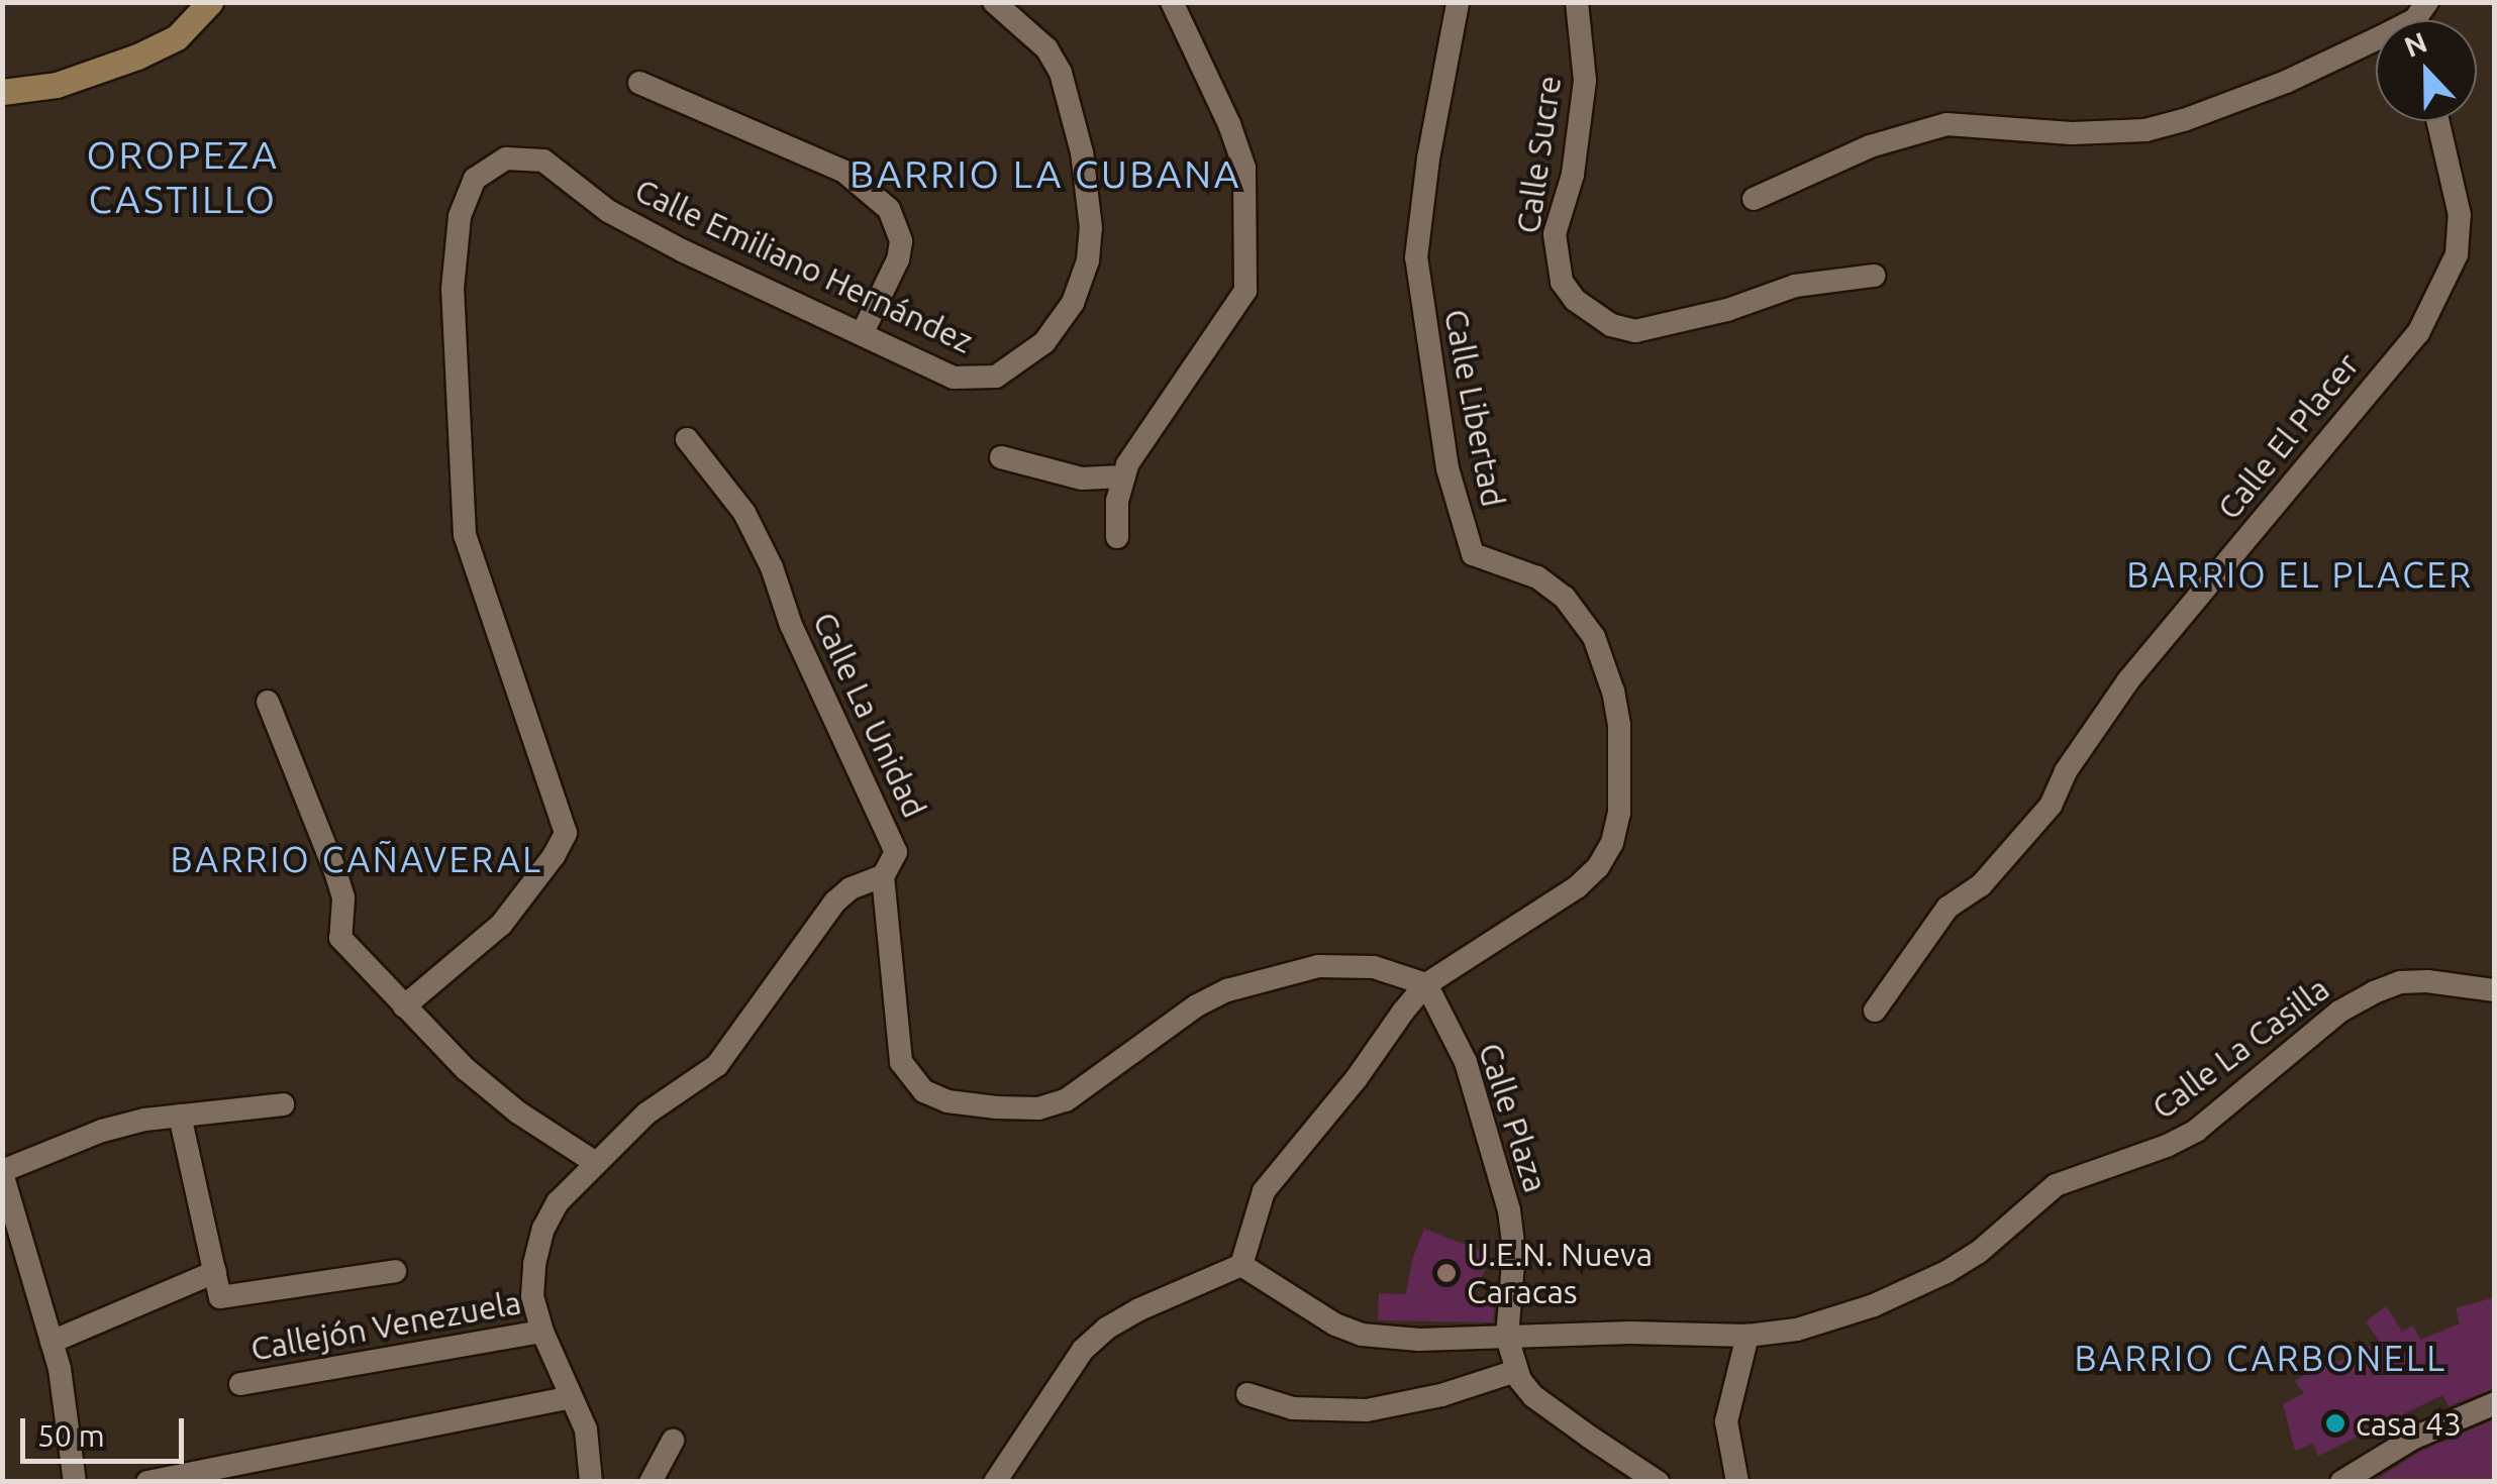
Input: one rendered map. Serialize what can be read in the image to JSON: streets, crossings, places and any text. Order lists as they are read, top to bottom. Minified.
{"streets":{"street":["Calle Sucre","Calle Emiliano Hernández","Calle Libertad","Calle El Placer","Calle La Unidad","Calle La Casilla","Calle Plaza","Callejón Venezuela"]},"crossings":[["Calle Libertad","Calle La Unidad"],["Calle Libertad","Calle La Casilla"],["Calle Libertad","Calle Plaza"],["Calle La Unidad","Calle Plaza"],["Calle La Casilla","Calle Plaza"]],"districts":["OROPEZA CASTILLO","BARRIO LA CUBANA","BARRIO EL PLACER","BARRIO CAÑAVERAL","BARRIO CARBONELL"],"places":["U.E.N. Nueva Caracas","casa 43"],"scale_bar":"50 m","north":"top"}
